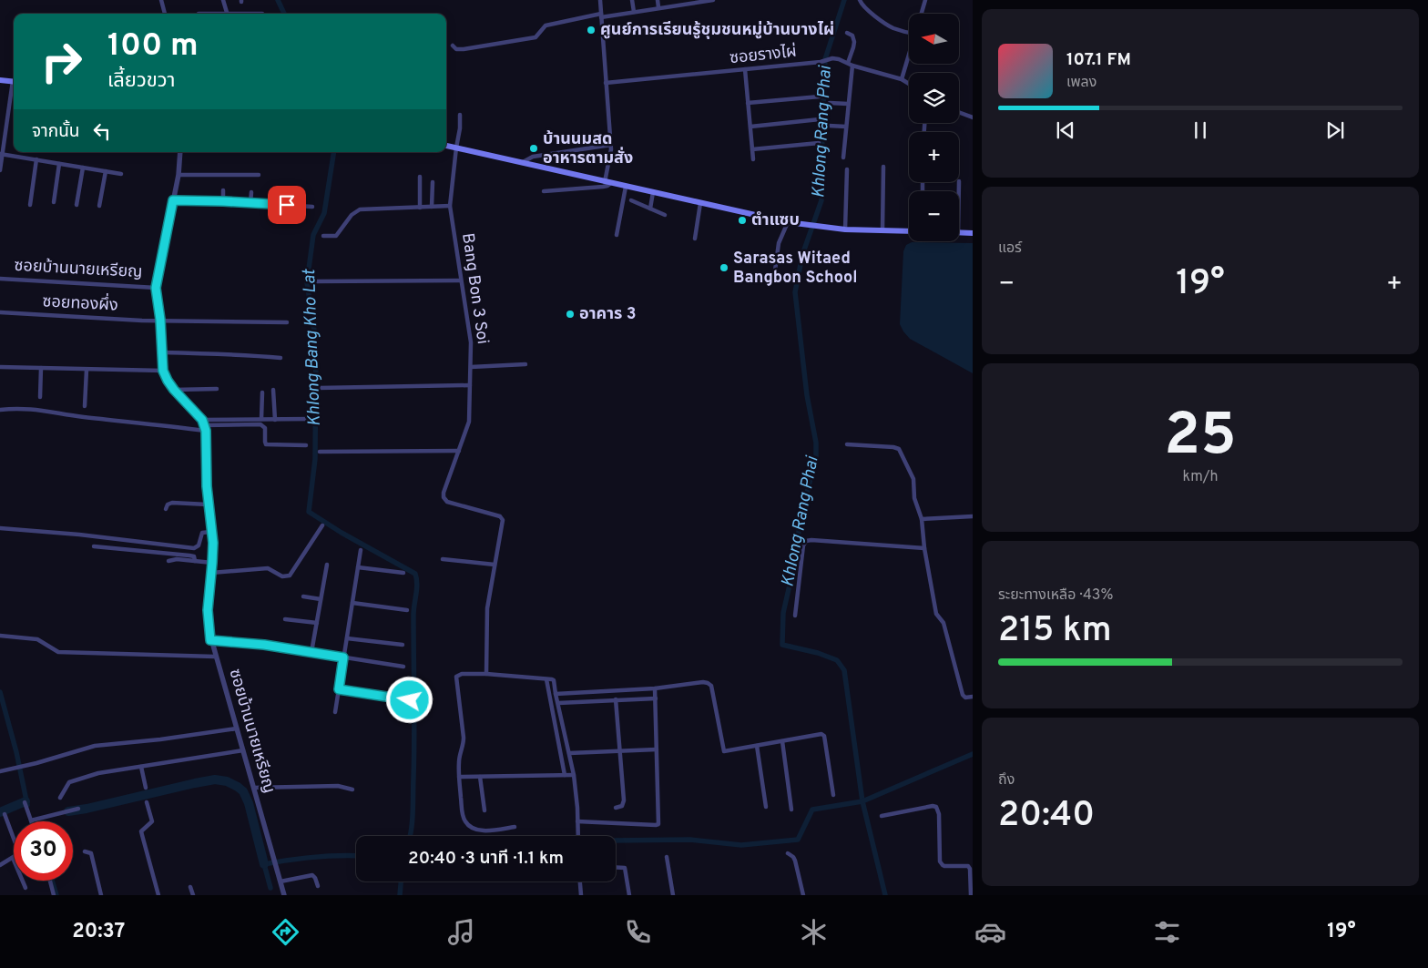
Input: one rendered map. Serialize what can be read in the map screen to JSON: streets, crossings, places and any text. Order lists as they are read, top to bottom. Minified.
{"streets":{"street":["ซอยรางไผ่","ซอยบ้านนายเหรียญ","Bang Bon 3 Soi","ซอยทองผึ่ง"]},"crossings":[["ซอยบ้านนายเหรียญ","ซอยทองผึ่ง"]],"water":["Khlong Rang Phai","Khlong Bang Kho Lat"],"places":["ศูนย์การเรียนรู้ชุมชนหมู่บ้านบางไผ่","บ้านนมสด อาหารตามสั่ง","ตำแซบ","Sarasas Witaed Bangbon School","อาคาร 3"],"north":"left","page":{"map_buttons":["+","−"],"turn":["100 m","เลี้ยวขวา"],"song":["107.1 FM","เพลง"],"then":"จากนั้น","tile":["แอร์",["25","km/h"],["ระยะทางเหลือ · 43%","215 km"],["ถึง","20:40"]],"heat":["−","19°","+"],"limit":"30","trip":"20:40 · 3 นาที · 1.1 km","tabs":["20:37","19°"]}}
